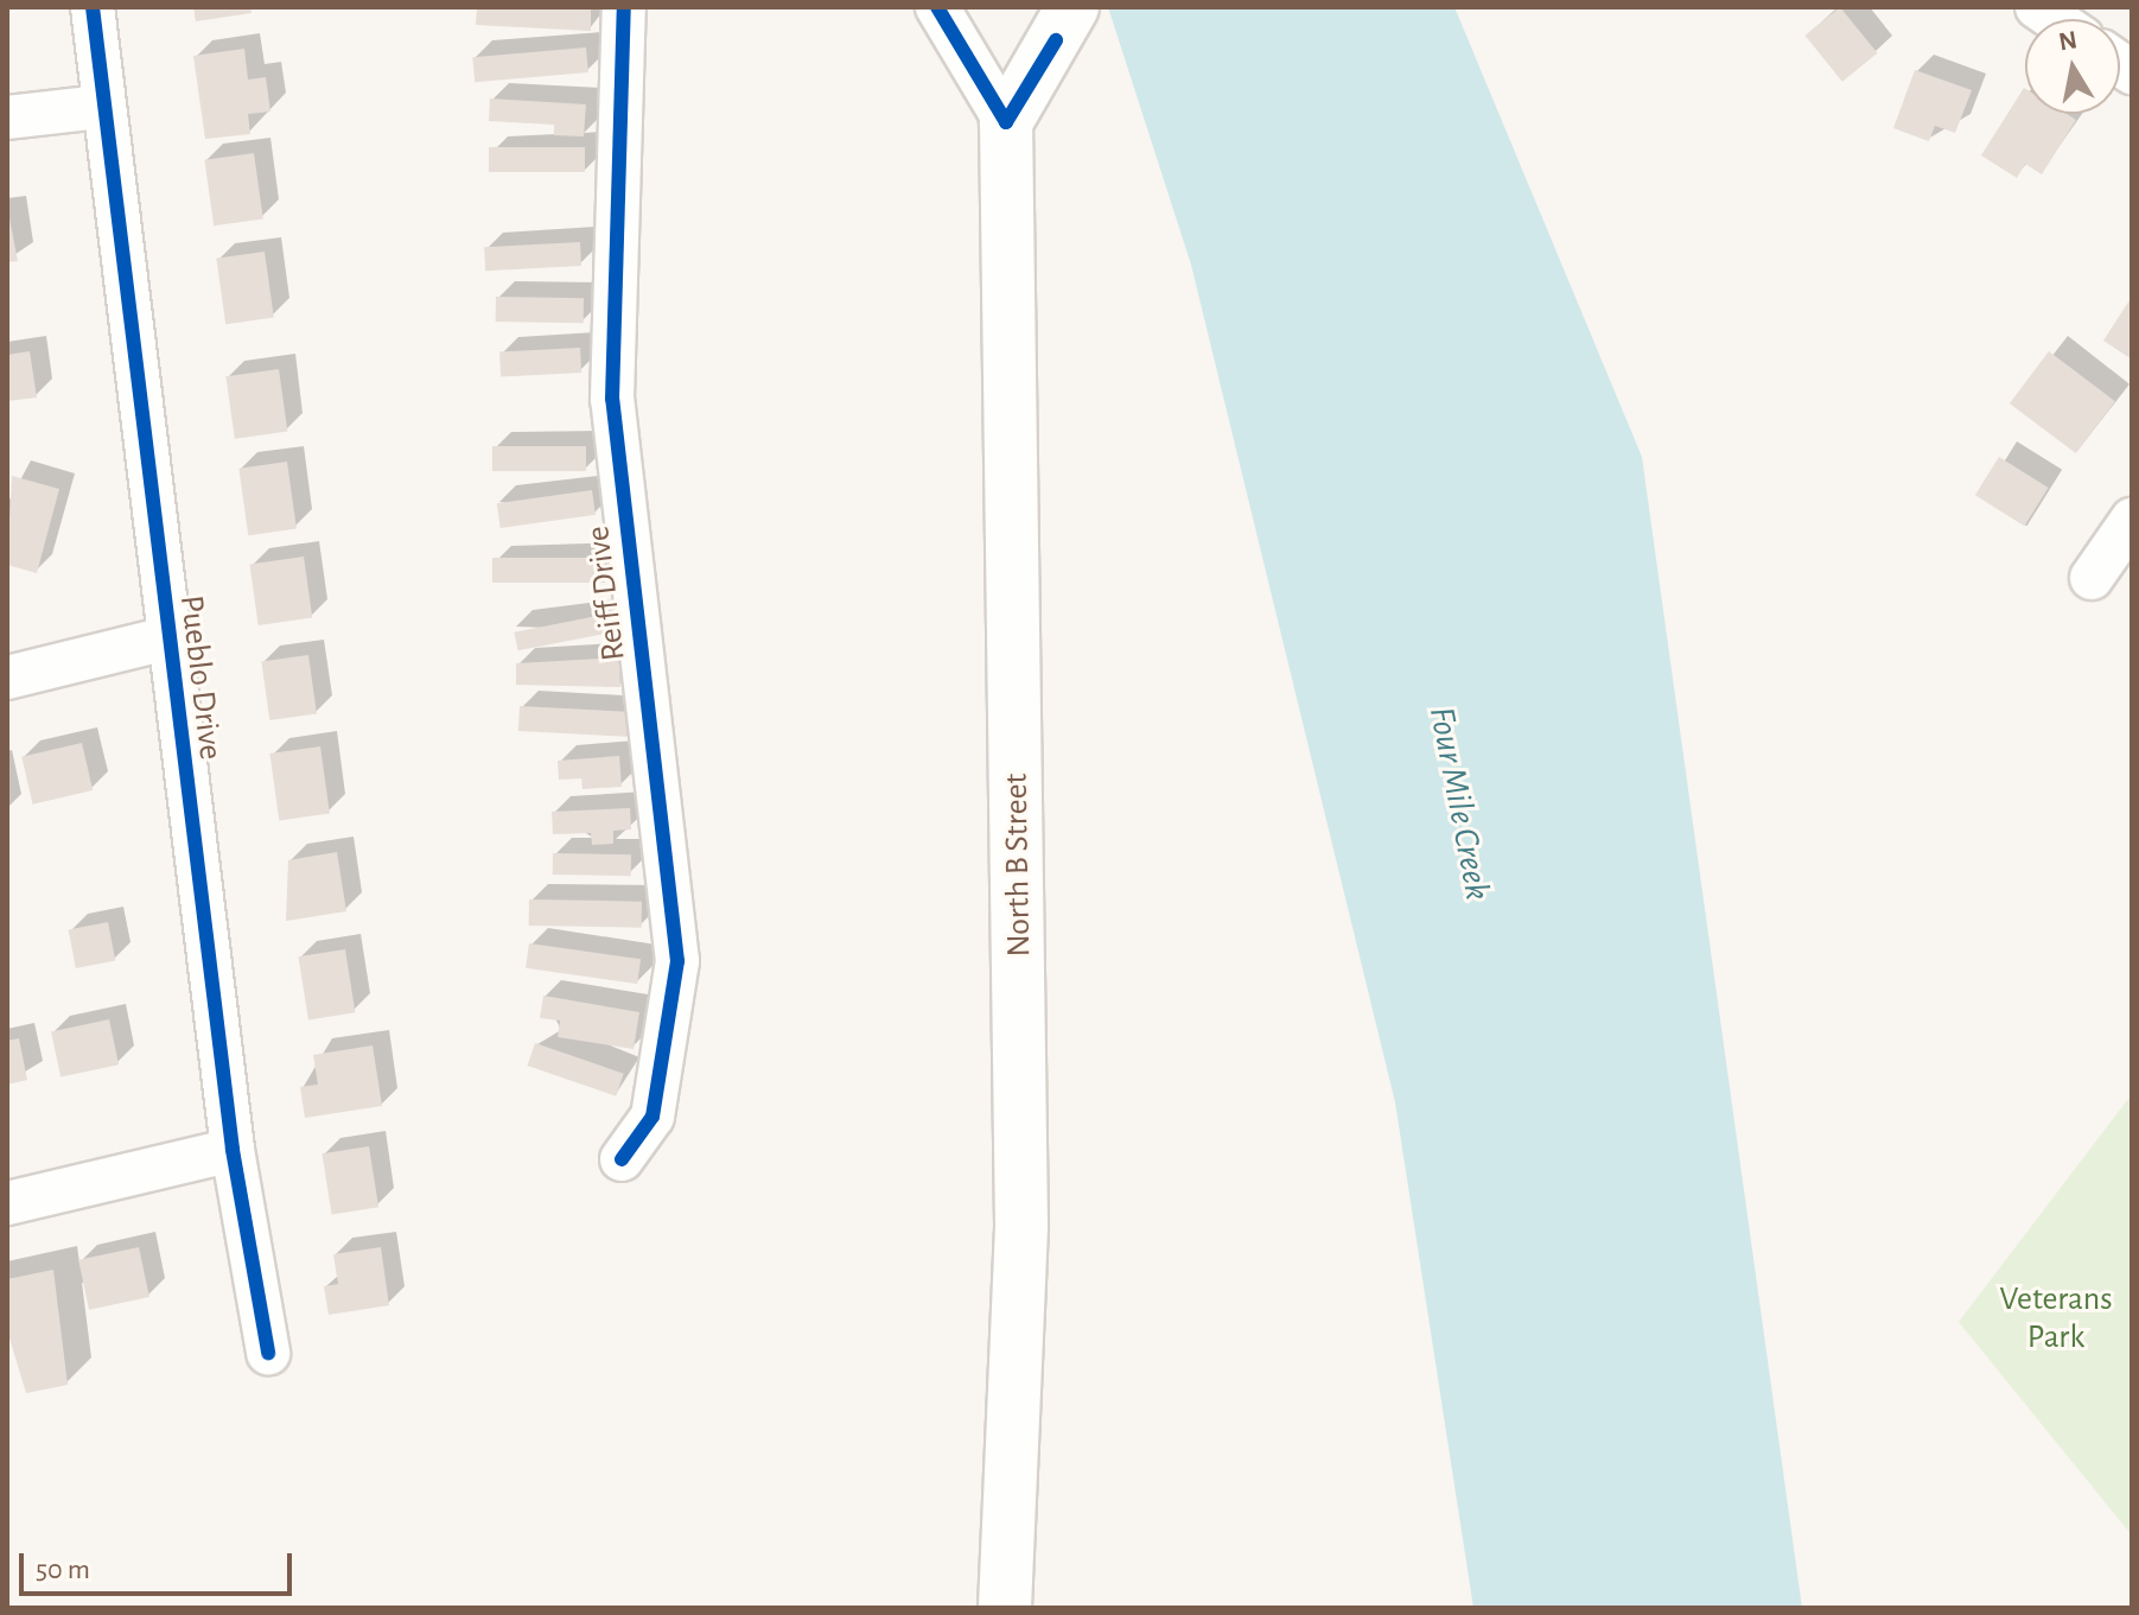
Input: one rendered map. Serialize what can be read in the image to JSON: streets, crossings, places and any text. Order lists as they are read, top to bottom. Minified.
{"streets":{"main road":["North B Street"],"street":["Reiff Drive","Pueblo Drive"]},"water":["Four Mile Creek"],"parks":["Veterans Park"],"scale_bar":"50 m","north":"top"}
